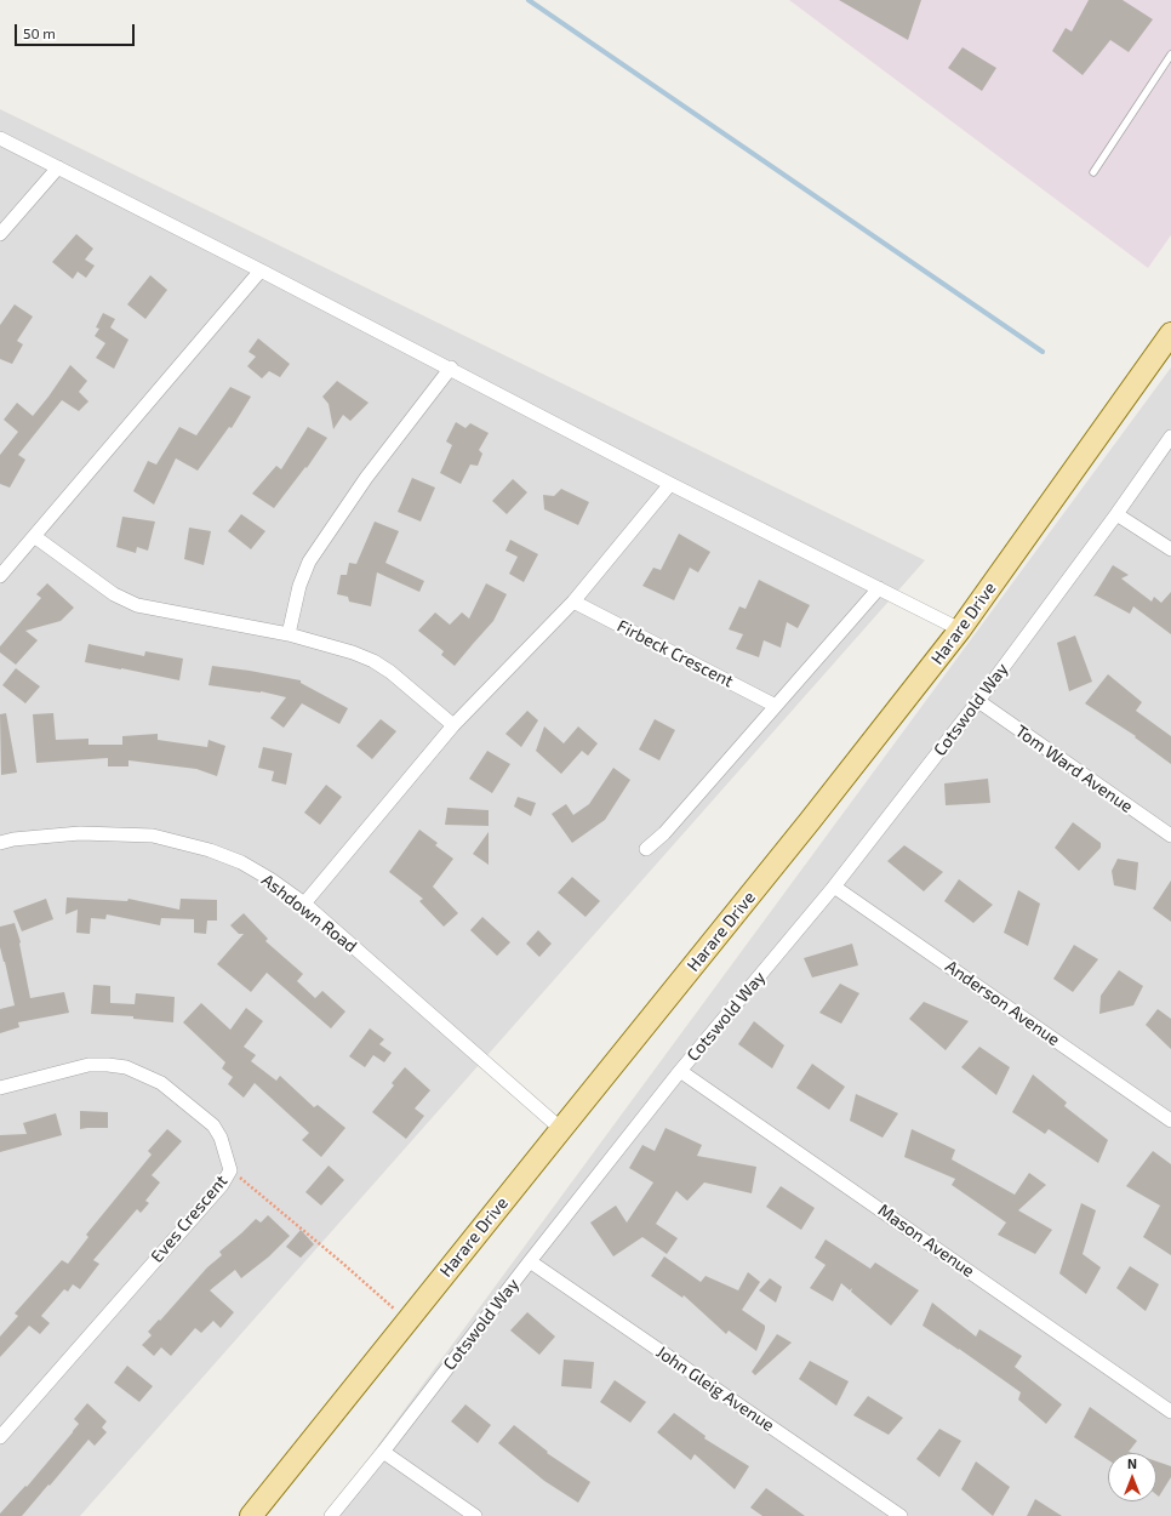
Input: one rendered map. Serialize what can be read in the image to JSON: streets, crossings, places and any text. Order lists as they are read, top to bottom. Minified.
{"streets":{"main road":["Harare Drive"],"street":["Firbeck Crescent","Cotswold Way","Tom Ward Avenue","Ashdown Road","Anderson Avenue","Eves Crescent","Mason Avenue","John Gleig Avenue"]},"crossings":[["Harare Drive","Ashdown Road"],["Cotswold Way","Tom Ward Avenue"],["Cotswold Way","Anderson Avenue"],["Cotswold Way","Mason Avenue"],["Cotswold Way","John Gleig Avenue"]],"scale_bar":"50 m","north":"top"}
